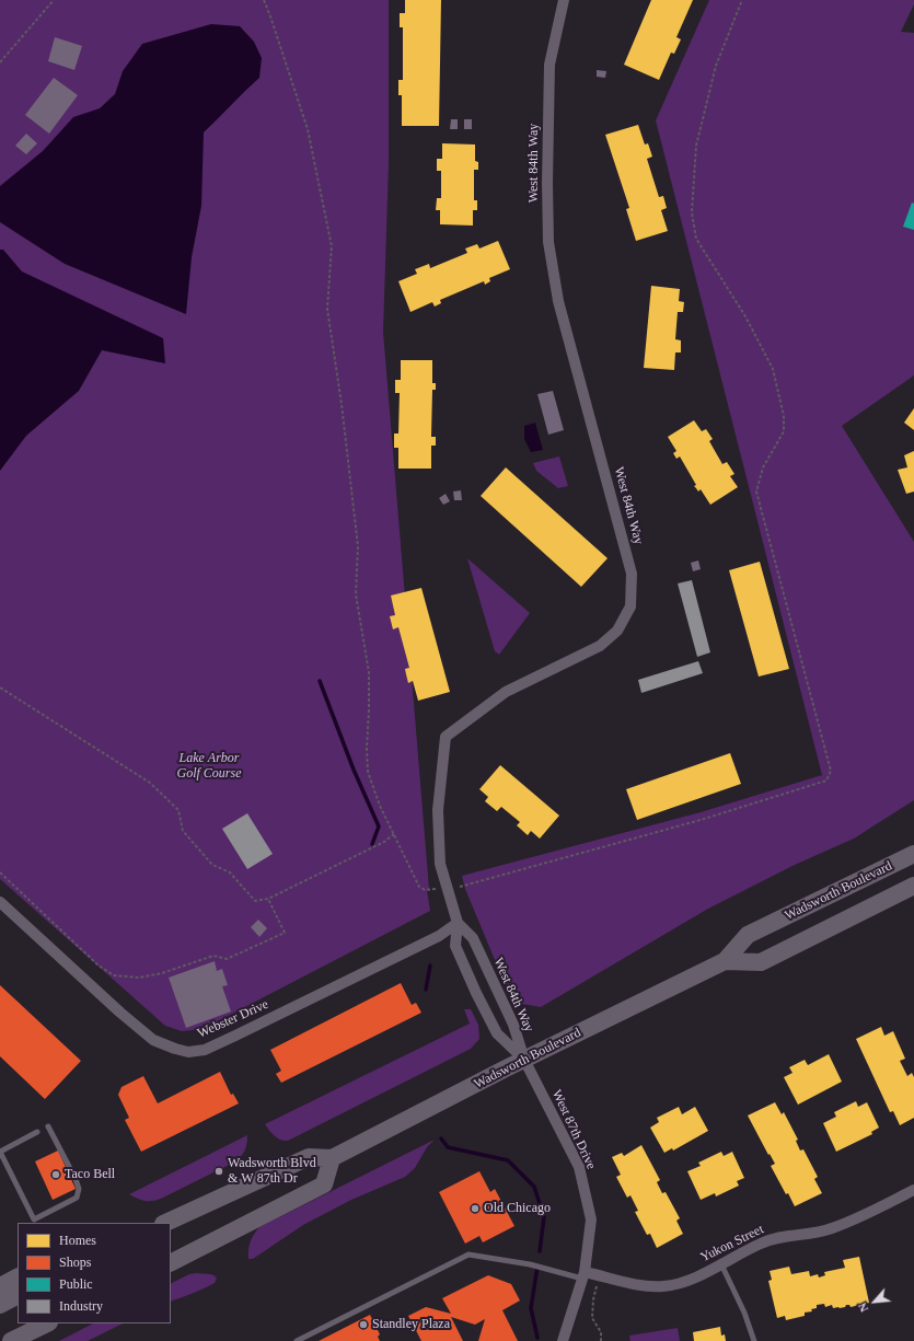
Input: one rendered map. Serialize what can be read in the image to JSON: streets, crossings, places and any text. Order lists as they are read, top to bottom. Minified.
{"streets":{"main road":["Wadsworth Boulevard"],"street":["West 84th Way","Webster Drive","West 87th Drive","Yukon Street"]},"crossings":[["West 84th Way","Wadsworth Boulevard"],["West 84th Way","Webster Drive"],["West 84th Way","West 87th Drive"],["Wadsworth Boulevard","West 87th Drive"],["West 87th Drive","Yukon Street"]],"parks":["Lake Arbor Golf Course"],"places":["Wadsworth Blvd & W 87th Dr","Taco Bell","Old Chicago","Standley Plaza"],"legend":["Homes","Shops","Public","Industry"],"north":"bottom left"}
